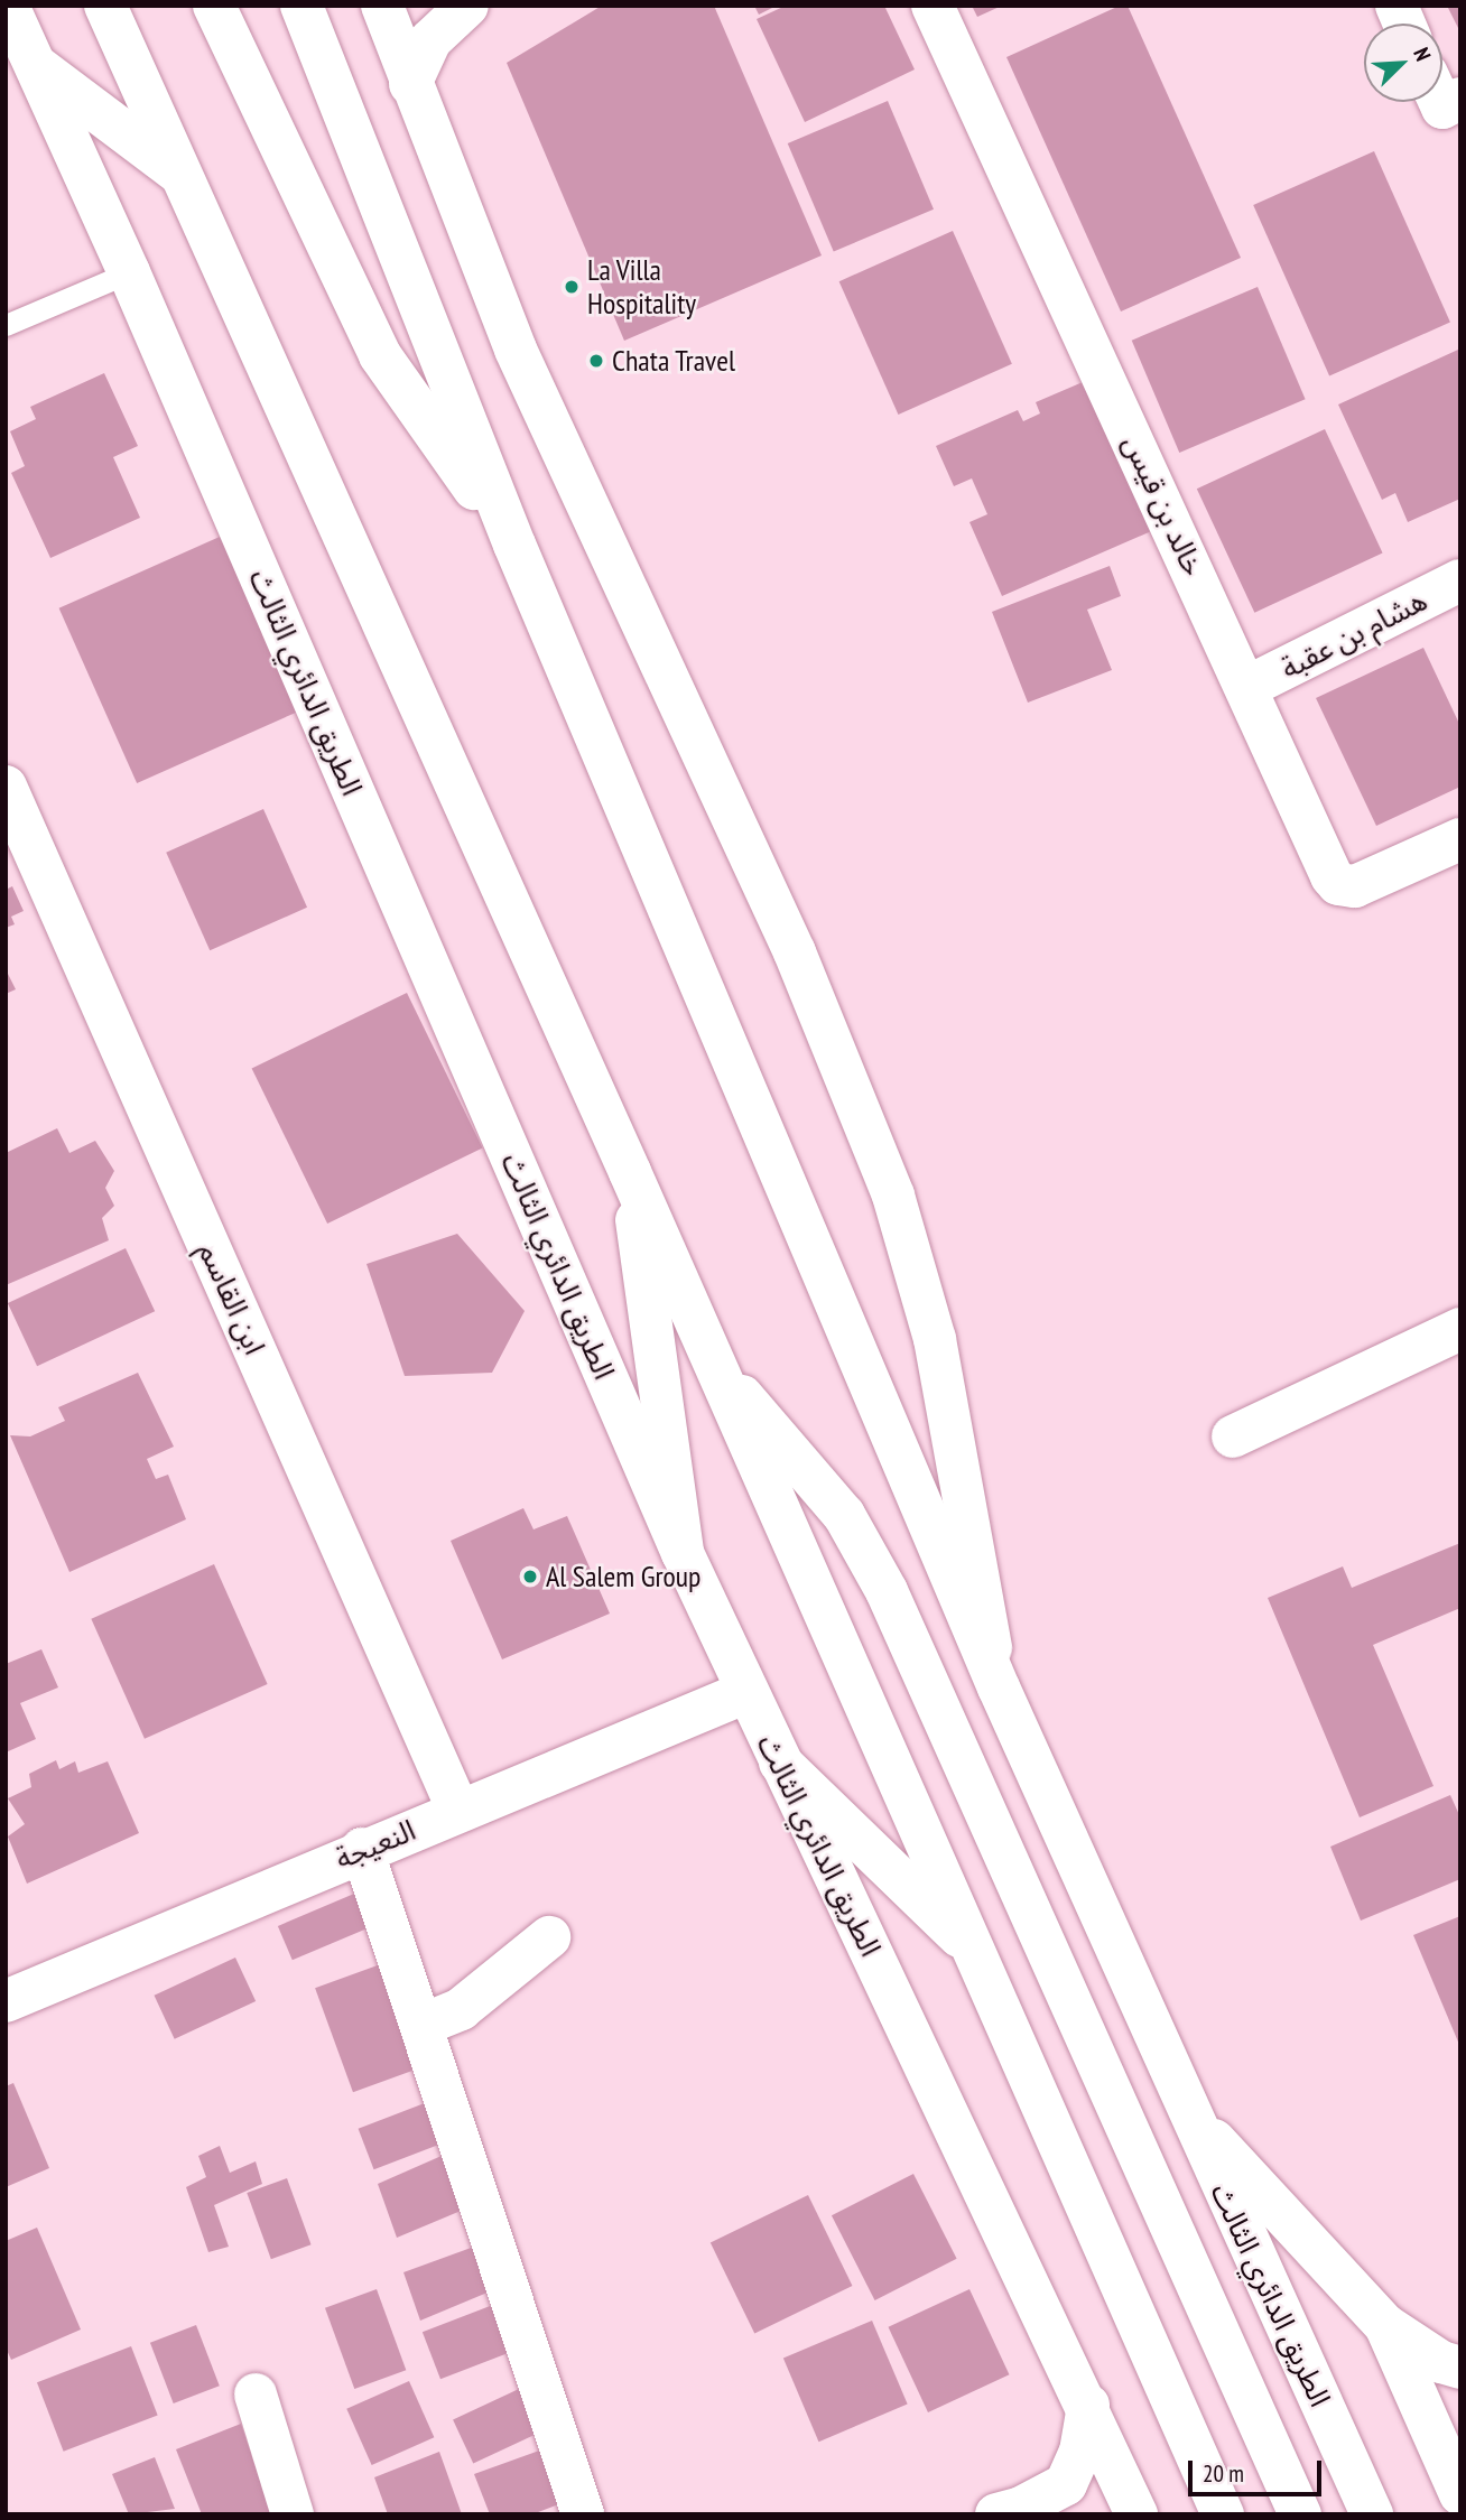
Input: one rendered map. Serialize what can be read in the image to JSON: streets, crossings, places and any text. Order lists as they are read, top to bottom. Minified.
{"streets":{"main road":["خالد بن قيس","هشام بن عقبة","الطريق الدائري الثالث","ابن القاسم","النعيجة"]},"crossings":[["خالد بن قيس","هشام بن عقبة"],["الطريق الدائري الثالث","النعيجة"],["ابن القاسم","النعيجة"]],"places":["La Villa Hospitality","Chata Travel","Al Salem Group"],"scale_bar":"20 m","north":"top right"}
